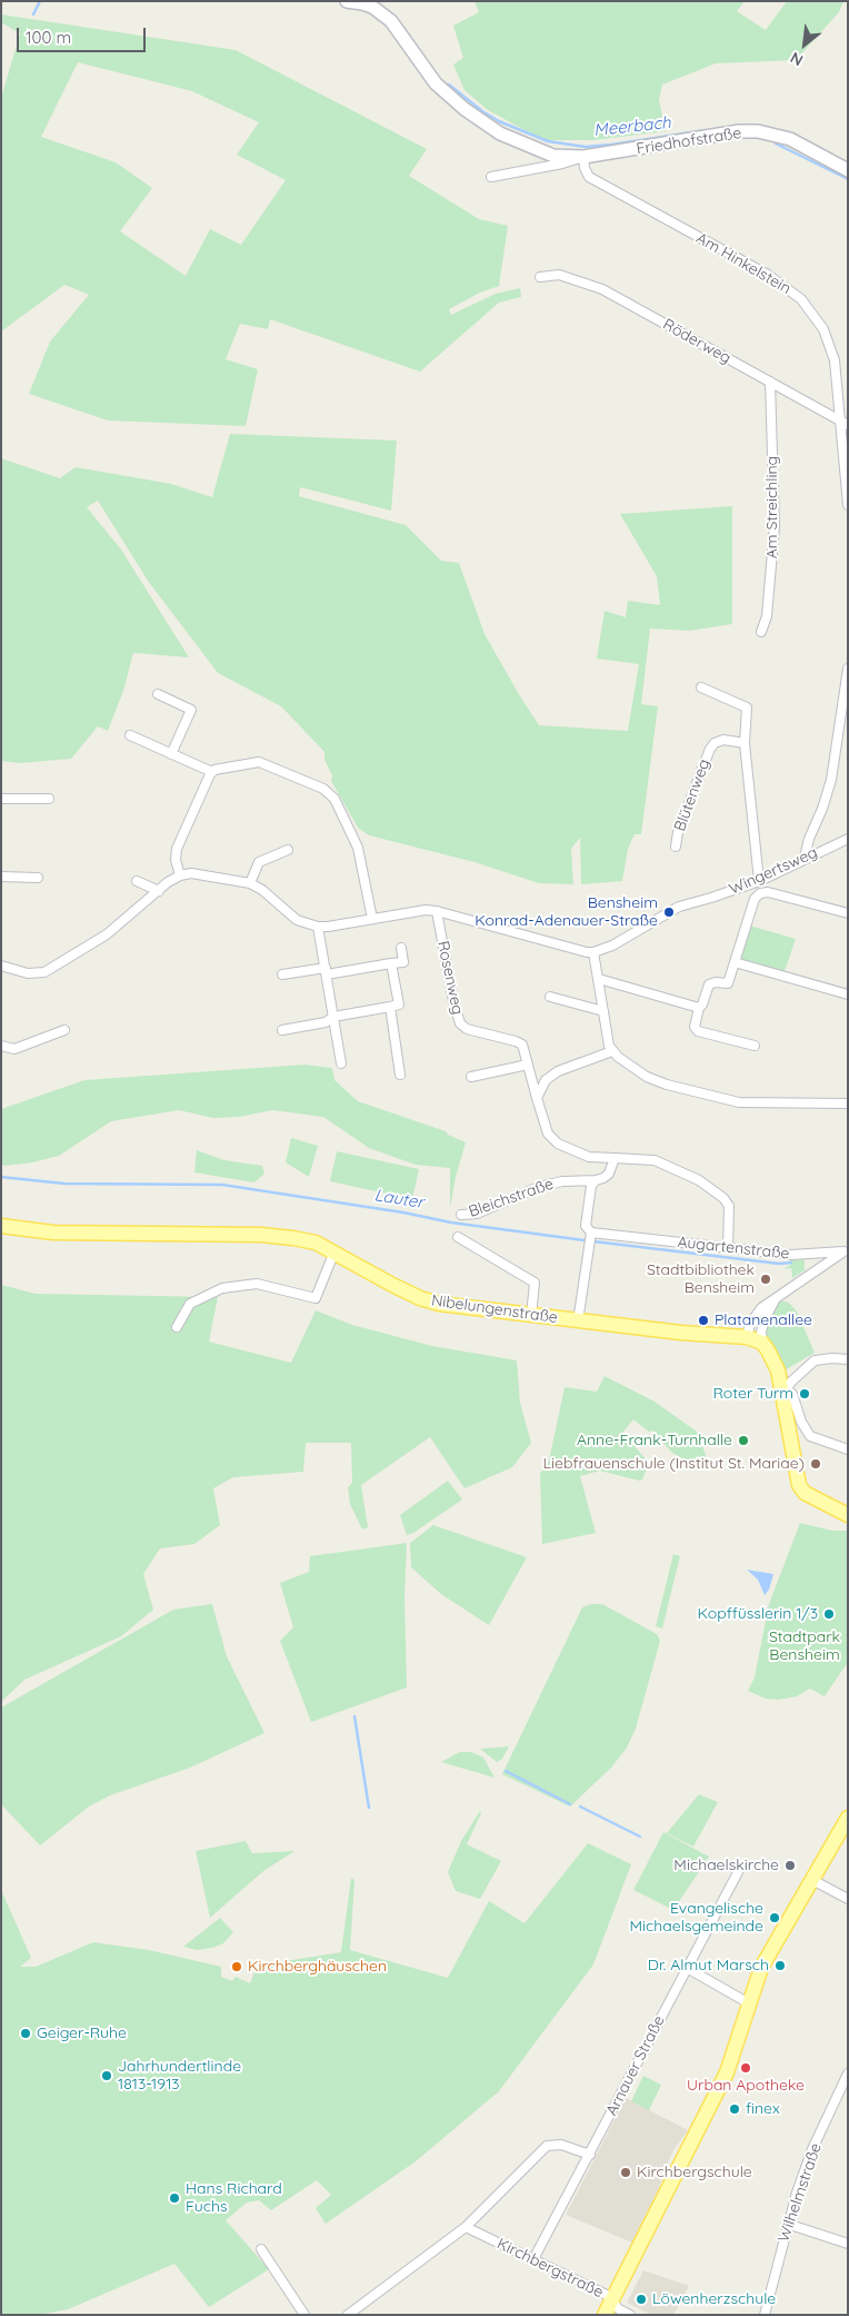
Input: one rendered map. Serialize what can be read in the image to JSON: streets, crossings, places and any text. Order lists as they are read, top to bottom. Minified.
{"streets":{"main road":["Nibelungenstraße"],"street":["Friedhofstraße","Am Hinkelstein","Röderweg","Am Streichling","Blütenweg","Wingertsweg","Rosenweg","Bleichstraße","Augartenstraße","Arnauer Straße","Wilhelmstraße","Kirchbergstraße"]},"crossings":[["Friedhofstraße","Am Hinkelstein"],["Am Hinkelstein","Röderweg"],["Röderweg","Am Streichling"],["Rosenweg","Augartenstraße"],["Arnauer Straße","Kirchbergstraße"]],"water":["Meerbach","Lauter"],"parks":["Stadtpark Bensheim"],"places":["Bensheim Konrad-Adenauer-Straße","Stadtbibliothek Bensheim","Platanenallee","Roter Turm","Anne-Frank-Turnhalle","Liebfrauenschule (Institut St. Mariae)","Kopffüsslerin 1/3","Michaelskirche","Evangelische Michaelsgemeinde","Dr. Almut Marsch","Kirchberghäuschen","Geiger-Ruhe","Urban Apotheke","Jahrhundertlinde 1813-1913","finex","Kirchbergschule","Hans Richard Fuchs","Löwenherzschule"],"scale_bar":"100 m","north":"bottom left"}
